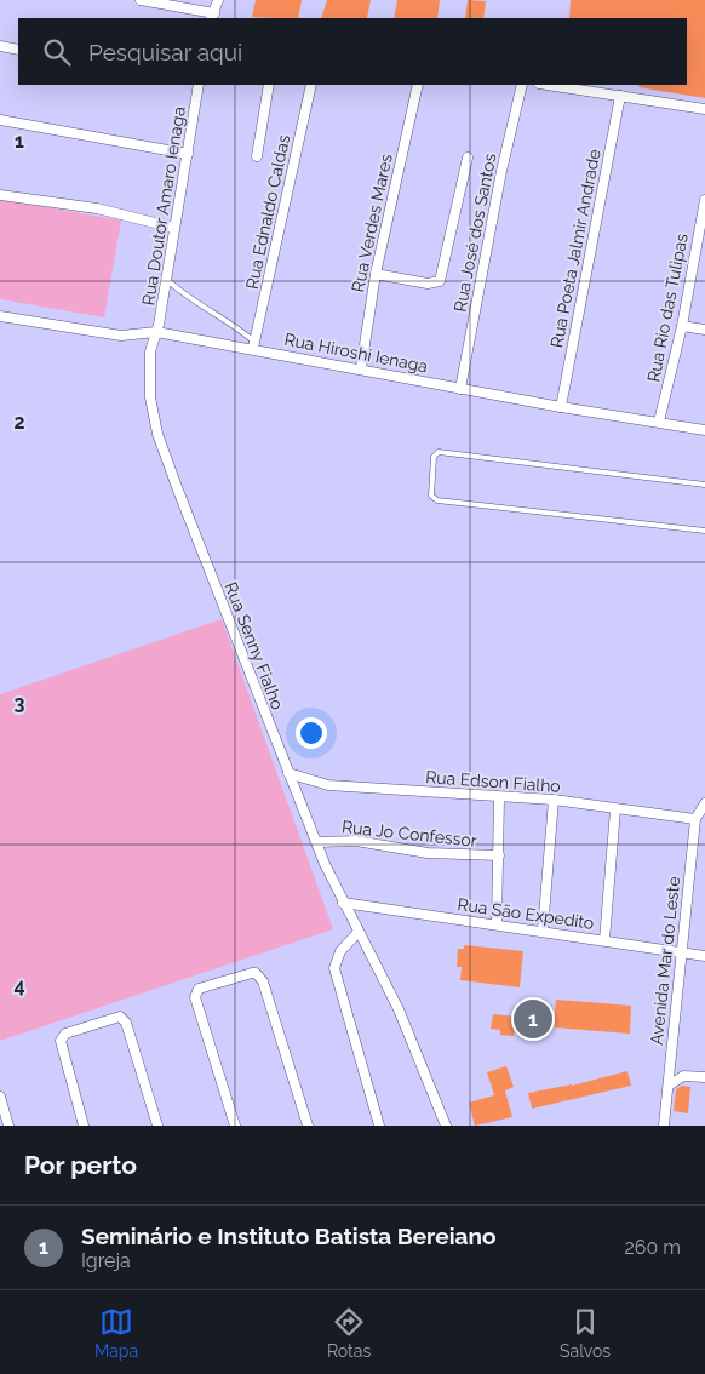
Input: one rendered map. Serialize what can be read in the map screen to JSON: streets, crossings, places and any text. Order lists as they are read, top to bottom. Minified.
{"streets":{"street":["Rua Doutor Amaro Ienaga","Rua Ednaldo Caldas","Rua Verdes Mares","Rua José dos Santos","Rua Poeta Jalmir Andrade","Rua Rio das Tulipas","Rua Hiroshi Ienaga","Rua Senny Fialho","Rua Edson Fialho","Rua Jo Confessor","Rua São Expedito","Avenida Mar do Leste"]},"crossings":[["Rua Doutor Amaro Ienaga","Rua Hiroshi Ienaga"],["Rua Doutor Amaro Ienaga","Rua Senny Fialho"],["Rua Ednaldo Caldas","Rua Hiroshi Ienaga"],["Rua Verdes Mares","Rua Hiroshi Ienaga"],["Rua José dos Santos","Rua Hiroshi Ienaga"],["Rua Poeta Jalmir Andrade","Rua Hiroshi Ienaga"],["Rua Rio das Tulipas","Rua Hiroshi Ienaga"],["Rua Hiroshi Ienaga","Rua Senny Fialho"],["Rua Senny Fialho","Rua Edson Fialho"],["Rua Senny Fialho","Rua Jo Confessor"],["Rua Senny Fialho","Rua São Expedito"],["Rua Edson Fialho","Avenida Mar do Leste"],["Rua São Expedito","Avenida Mar do Leste"]],"page":{"search":"Pesquisar aqui","pins":"1","heading":"Por perto","list":[{"mark":"1","name":"Seminário e Instituto Batista Bereiano","note":"Igreja","value":"260 m"}],"nav":["Mapa","Rotas","Salvos"]},"grid":{"rows":["1","2","3","4"]}}
